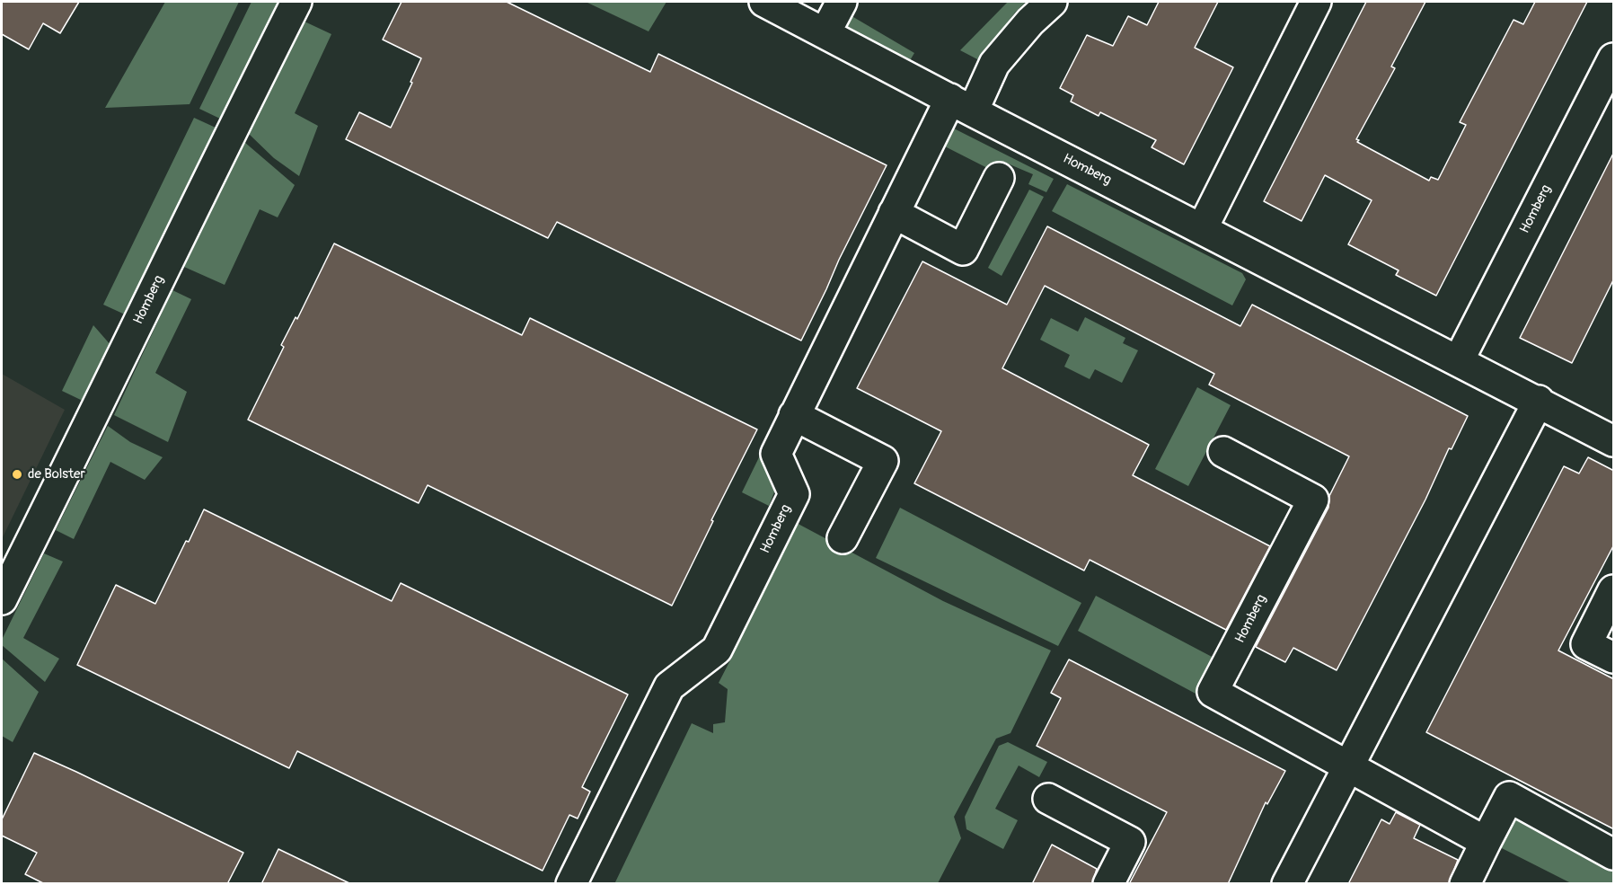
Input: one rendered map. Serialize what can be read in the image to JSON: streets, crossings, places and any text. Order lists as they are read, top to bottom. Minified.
{"streets":{"street":["Homberg"]},"places":["de Bolster"]}
